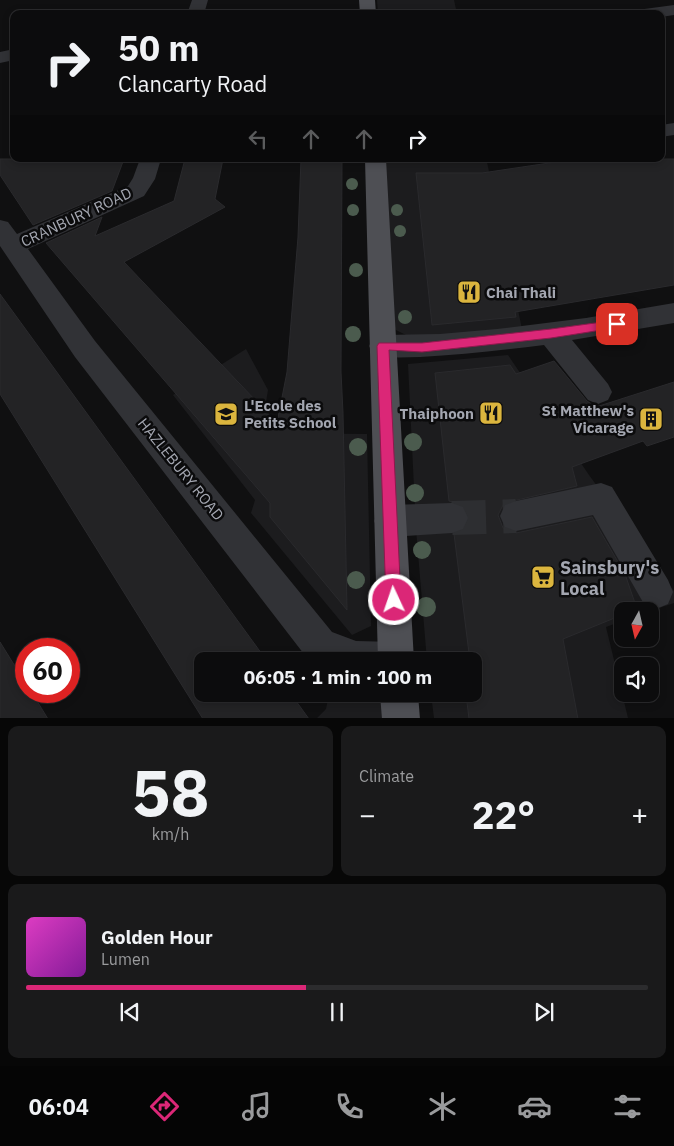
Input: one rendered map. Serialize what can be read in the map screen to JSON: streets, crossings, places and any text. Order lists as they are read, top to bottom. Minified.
{"streets":{"street":["CRANBURY ROAD","HAZLEBURY ROAD"]},"crossings":[["CRANBURY ROAD","HAZLEBURY ROAD"]],"places":{"restaurant":["Chai Thali","Thaiphoon"],"school or university":["L'Ecole des Petits School"],"building":["St Matthew's Vicarage"],"supermarket":["Sainsbury's Local"]},"north":"bottom","page":{"turn":["50 m","Clancarty Road"],"limit":"60","trip":"06:05 · 1 min · 100 m","tile":[["58","km/h"],"Climate"],"heat":["−","22°","+"],"song":["Golden Hour","Lumen"],"tabs":"06:04"}}
